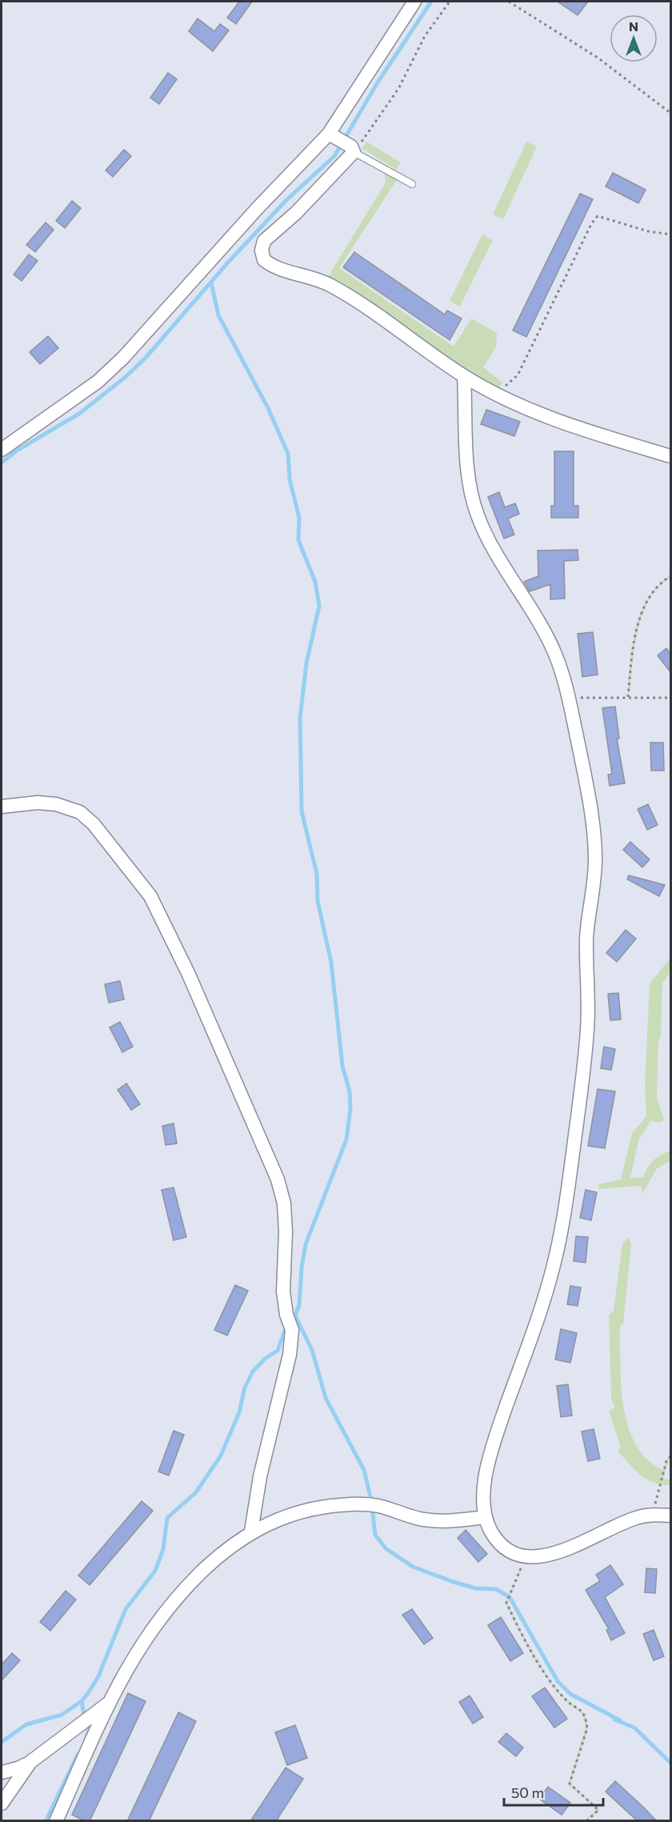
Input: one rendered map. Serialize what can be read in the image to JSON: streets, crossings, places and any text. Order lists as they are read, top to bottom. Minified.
{"scale_bar":"50 m","north":"top"}
